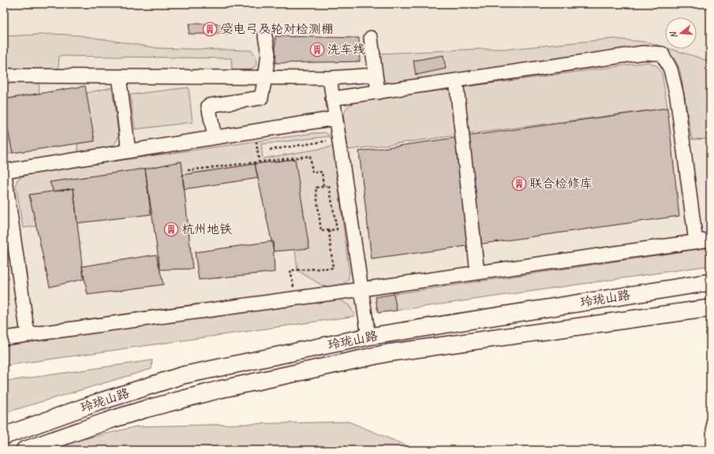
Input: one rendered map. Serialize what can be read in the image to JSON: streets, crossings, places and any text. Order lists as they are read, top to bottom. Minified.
{"streets":{"main road":["玲珑山路"]},"places":{"building":["受电弓及轮对检测棚","洗车线","联合检修库","杭州地铁"]},"north":"left"}
